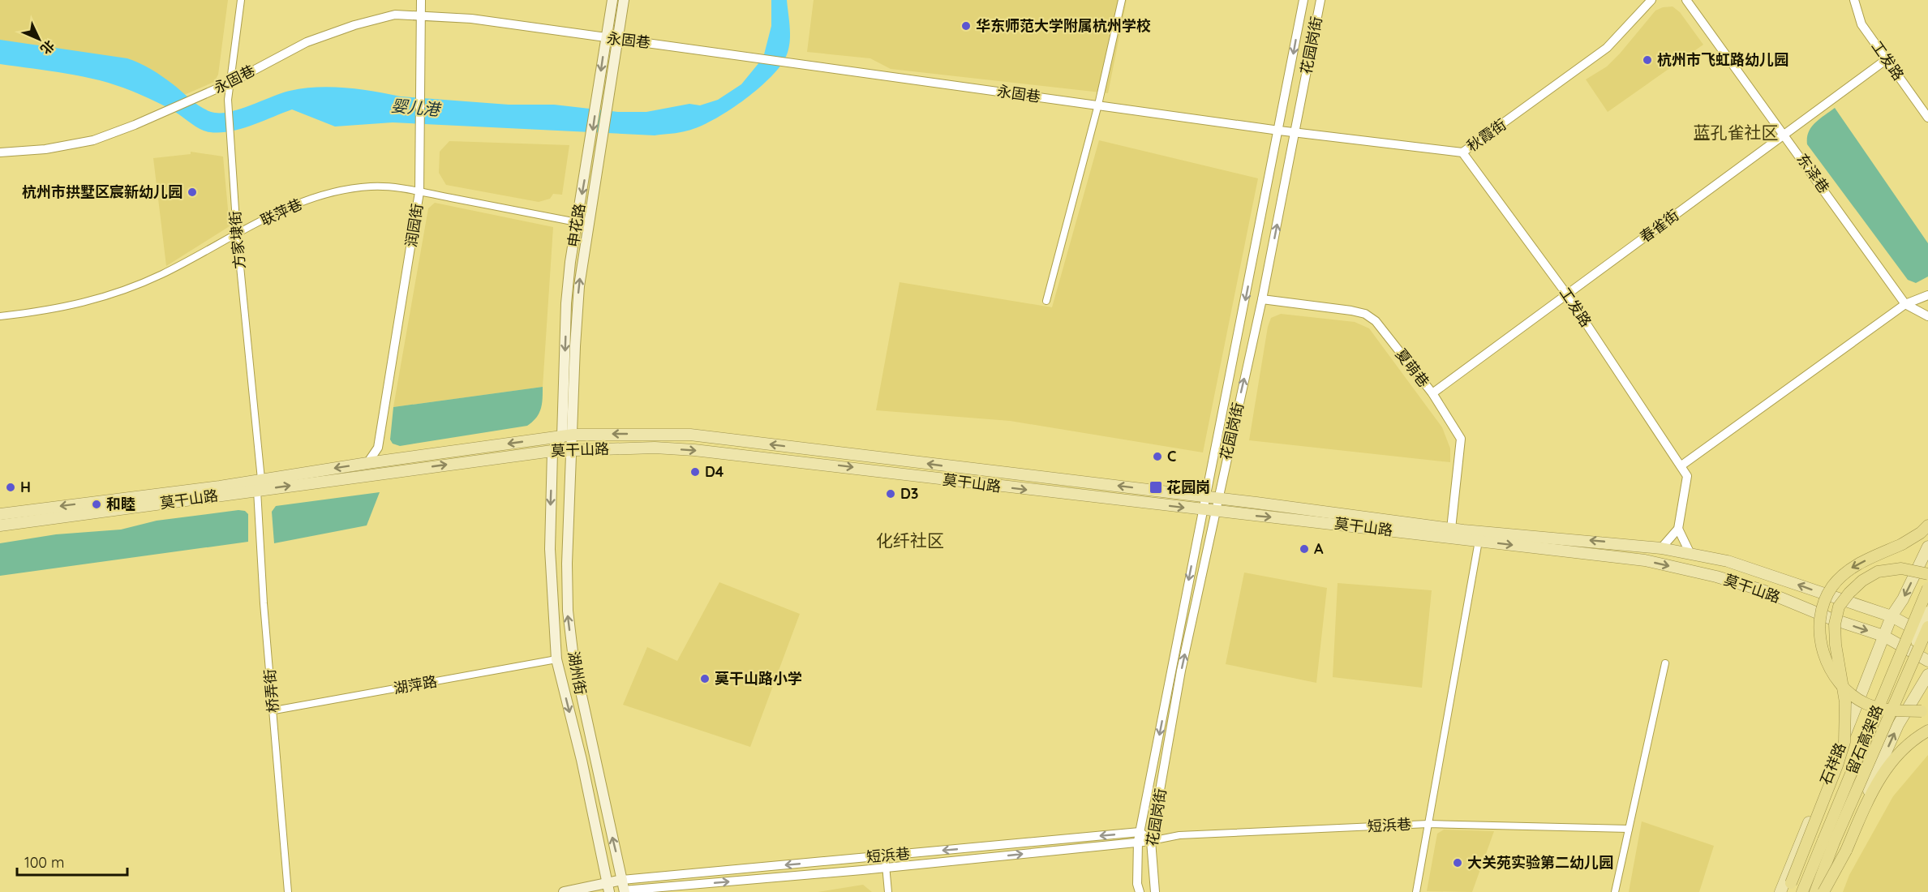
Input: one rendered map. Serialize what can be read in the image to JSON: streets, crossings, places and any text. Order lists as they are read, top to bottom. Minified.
{"streets":{"highway":["留石高架路"],"main road":["申花路","莫干山路","湖州街","石祥路"],"street":["永固巷","花园岗街","工发路","秋霞街","东泽巷","联萍巷","润园街","春雀街","方家埭街","夏萌巷","湖萍路","桥弄街","短浜巷"]},"crossings":[["永固巷","花园岗街"],["永固巷","秋霞街"],["永固巷","润园街"],["永固巷","申花路"],["永固巷","方家埭街"],["花园岗街","秋霞街"],["花园岗街","夏萌巷"],["花园岗街","莫干山路"],["花园岗街","短浜巷"],["工发路","秋霞街"],["工发路","春雀街"],["东泽巷","春雀街"],["联萍巷","润园街"],["联萍巷","申花路"],["联萍巷","方家埭街"],["润园街","莫干山路"],["申花路","莫干山路"],["申花路","湖州街"],["春雀街","夏萌巷"],["方家埭街","莫干山路"],["方家埭街","桥弄街"],["夏萌巷","莫干山路"],["莫干山路","湖州街"],["莫干山路","桥弄街"],["莫干山路","石祥路"],["湖州街","湖萍路"],["湖州街","短浜巷"],["湖萍路","桥弄街"]],"districts":["蓝孔雀社区","化纤社区"],"water":["婴儿港"],"places":{"other":["华东师范大学附属杭州学校","杭州市飞虹路幼儿园","杭州市拱墅区宸新幼儿园","C","D4","H","D3","和睦","A","莫干山路小学","大关苑实验第二幼儿园"],"transit":["花园岗"]},"scale_bar":"100 m","north":"bottom right"}
